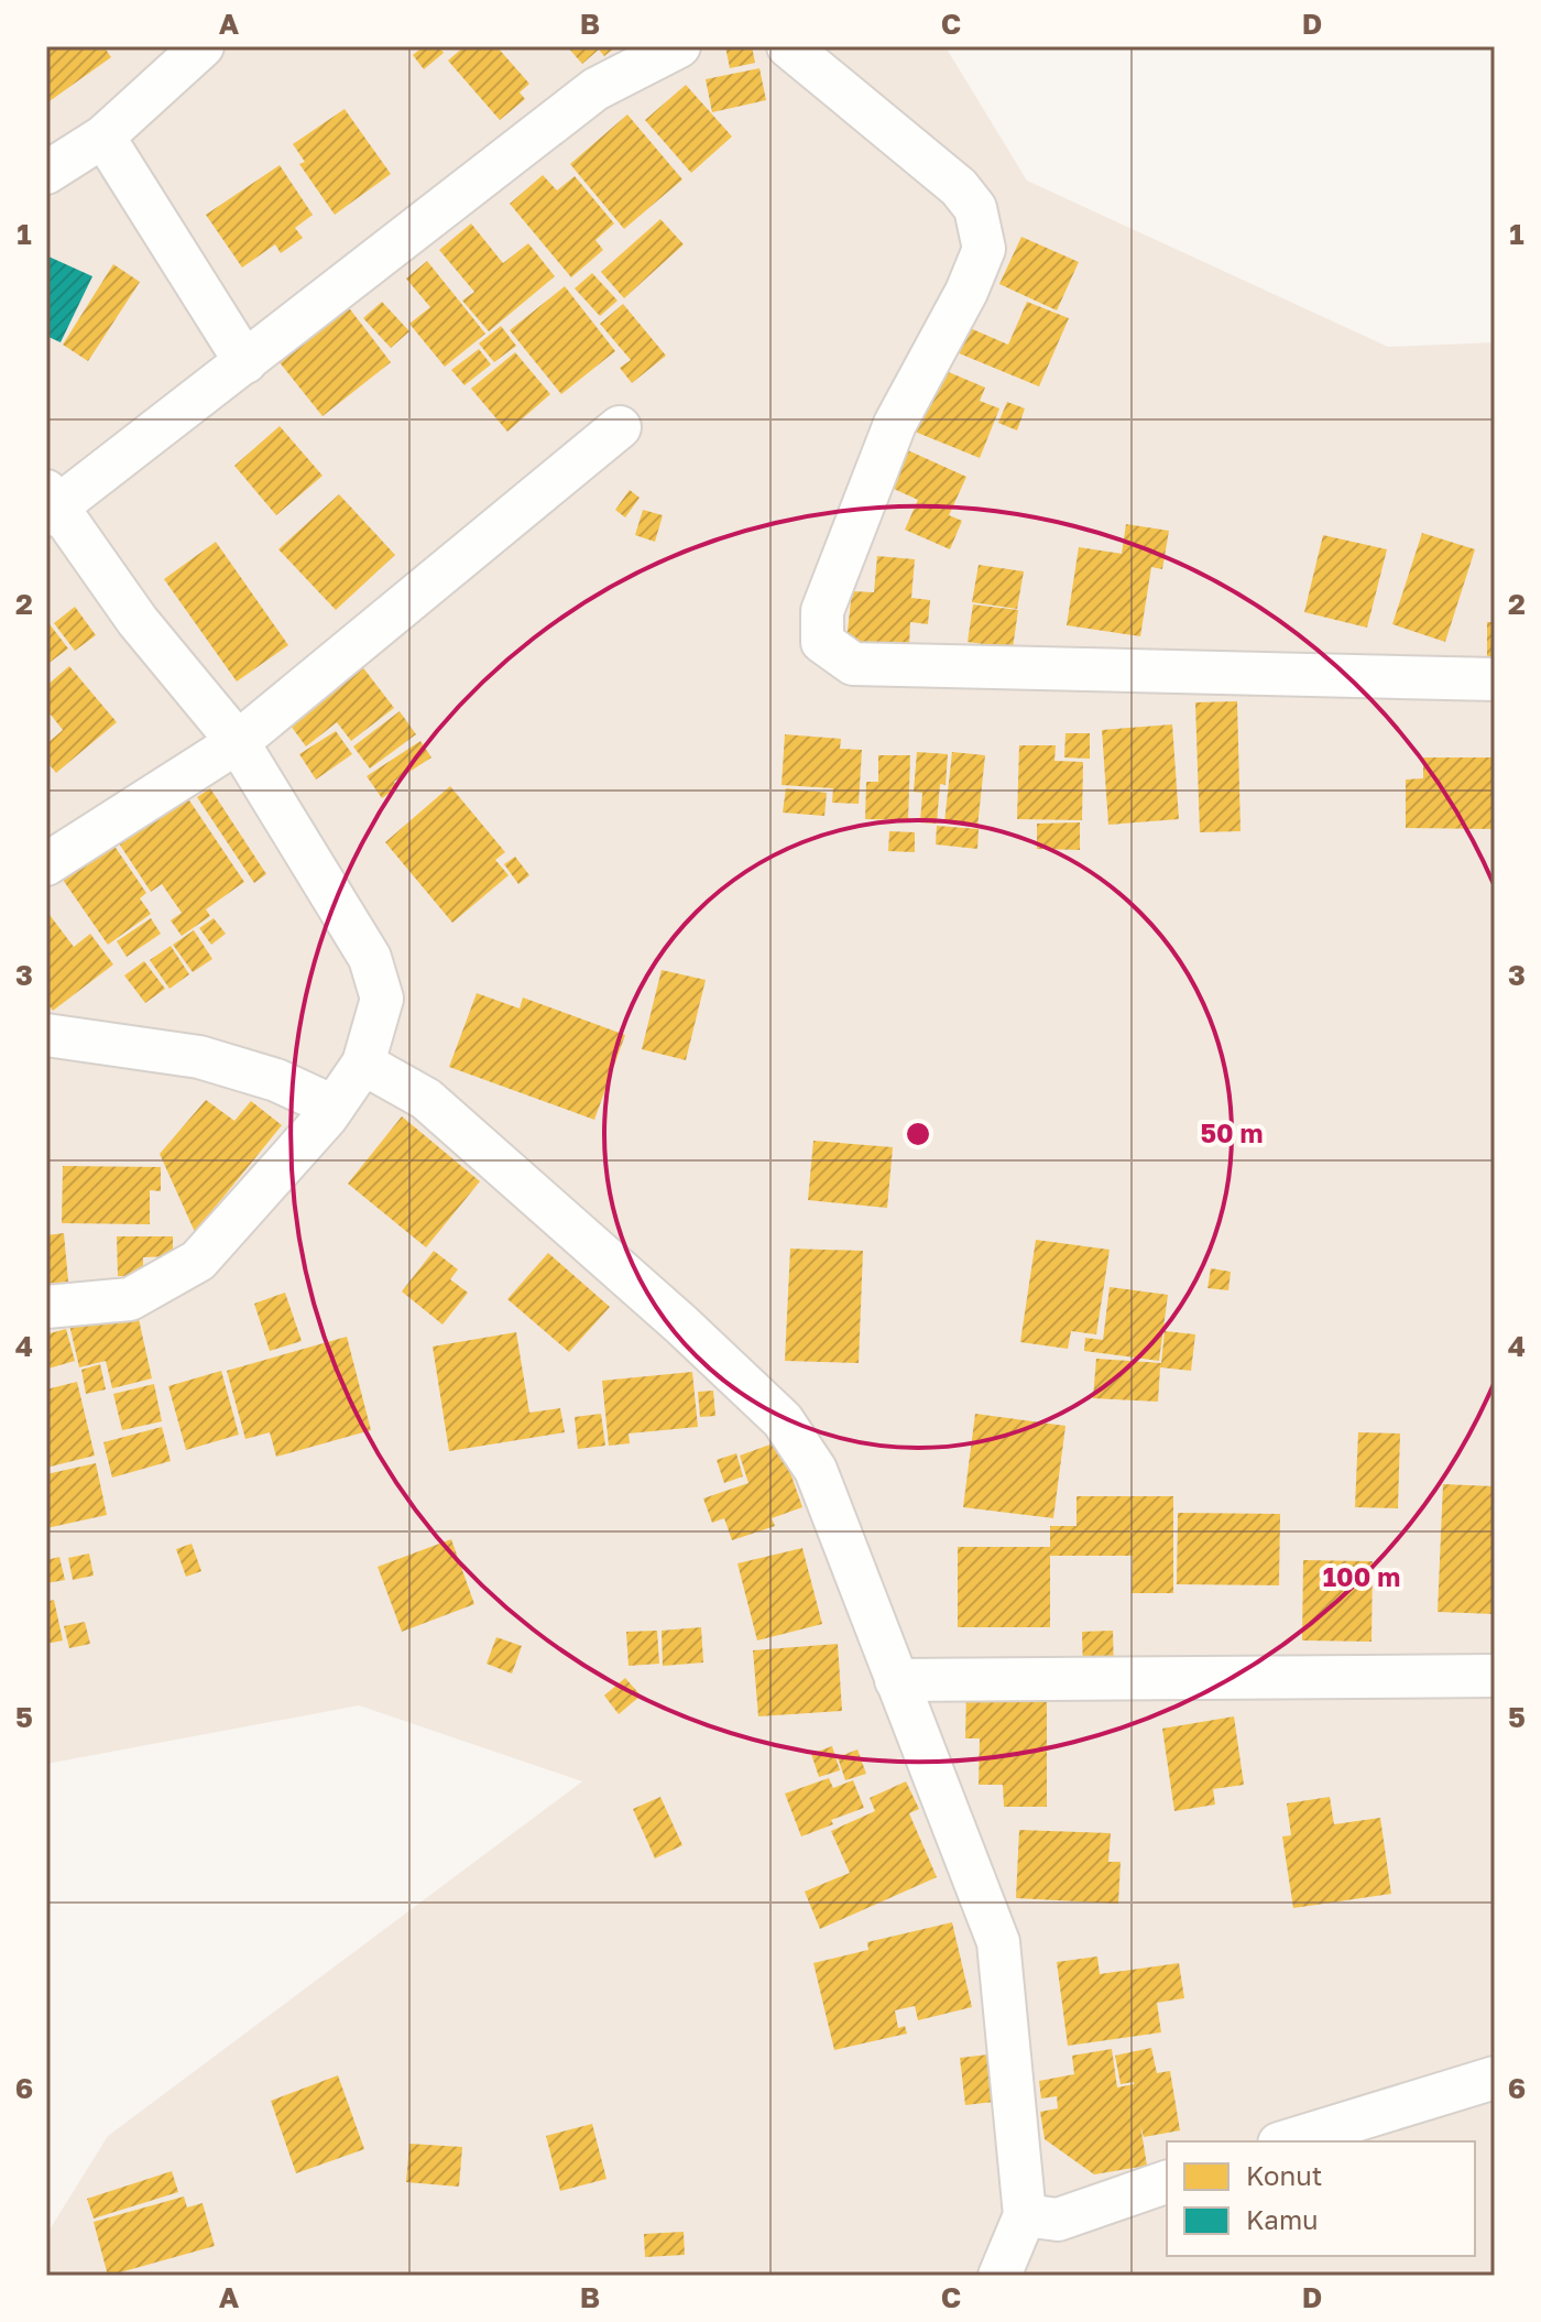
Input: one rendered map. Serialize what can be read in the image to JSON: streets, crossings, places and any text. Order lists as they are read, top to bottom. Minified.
{"legend":["Konut","Kamu"],"grid":{"columns":["A","B","C","D"],"rows":["1","2","3","4","5","6"]},"rings":["50 m","100 m"]}
